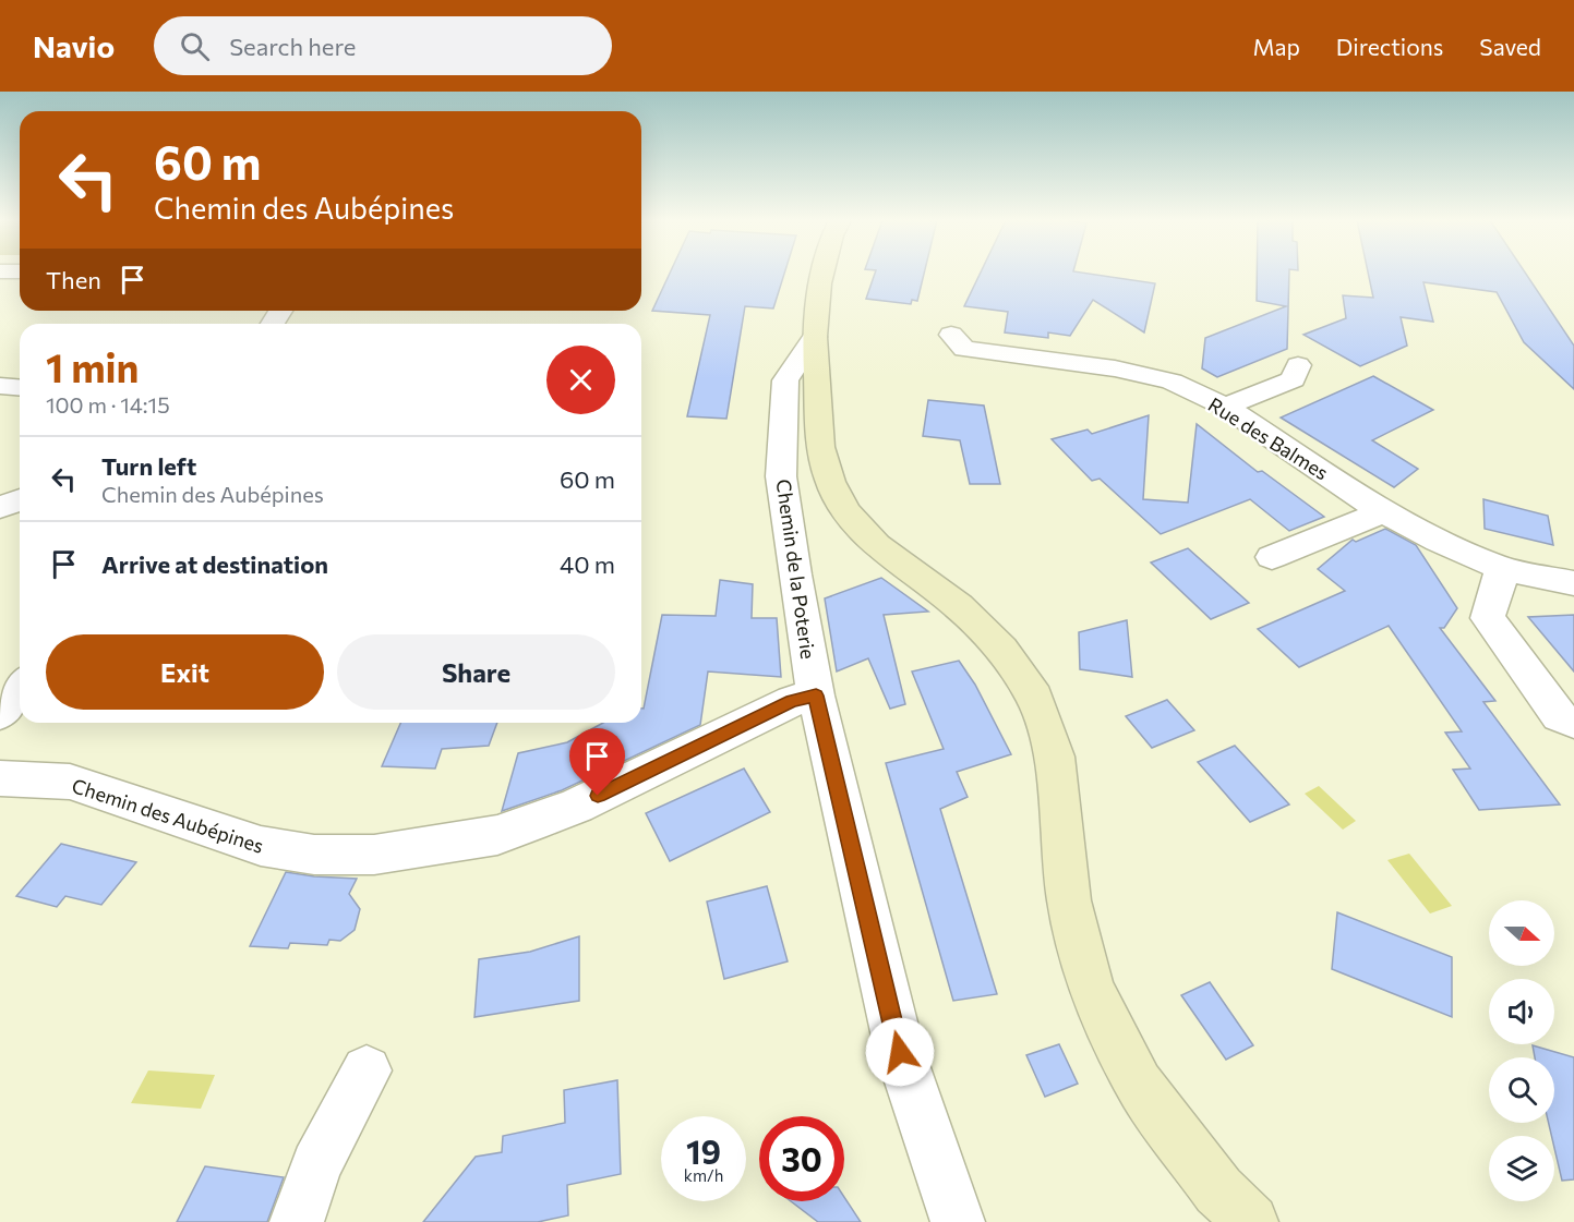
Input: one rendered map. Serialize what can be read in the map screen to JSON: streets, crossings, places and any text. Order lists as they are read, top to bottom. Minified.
{"streets":{"street":["Rue des Balmes","Chemin de la Poterie","Chemin des Aubépines"]},"crossings":[["Chemin de la Poterie","Chemin des Aubépines"]],"north":"right","page":{"header":"Navio","search":"Search here","nav":["Map","Directions","Saved"],"turn":["60 m","Chemin des Aubépines"],"then":"Then","heading":["1 min","100 m · 14:15"],"list":[{"name":"Turn left","note":"Chemin des Aubépines","value":"60 m"},{"name":"Arrive at destination","value":"40 m"}],"buttons":["Exit","Share"],"speed":"19 km/h","limit":"30"}}
